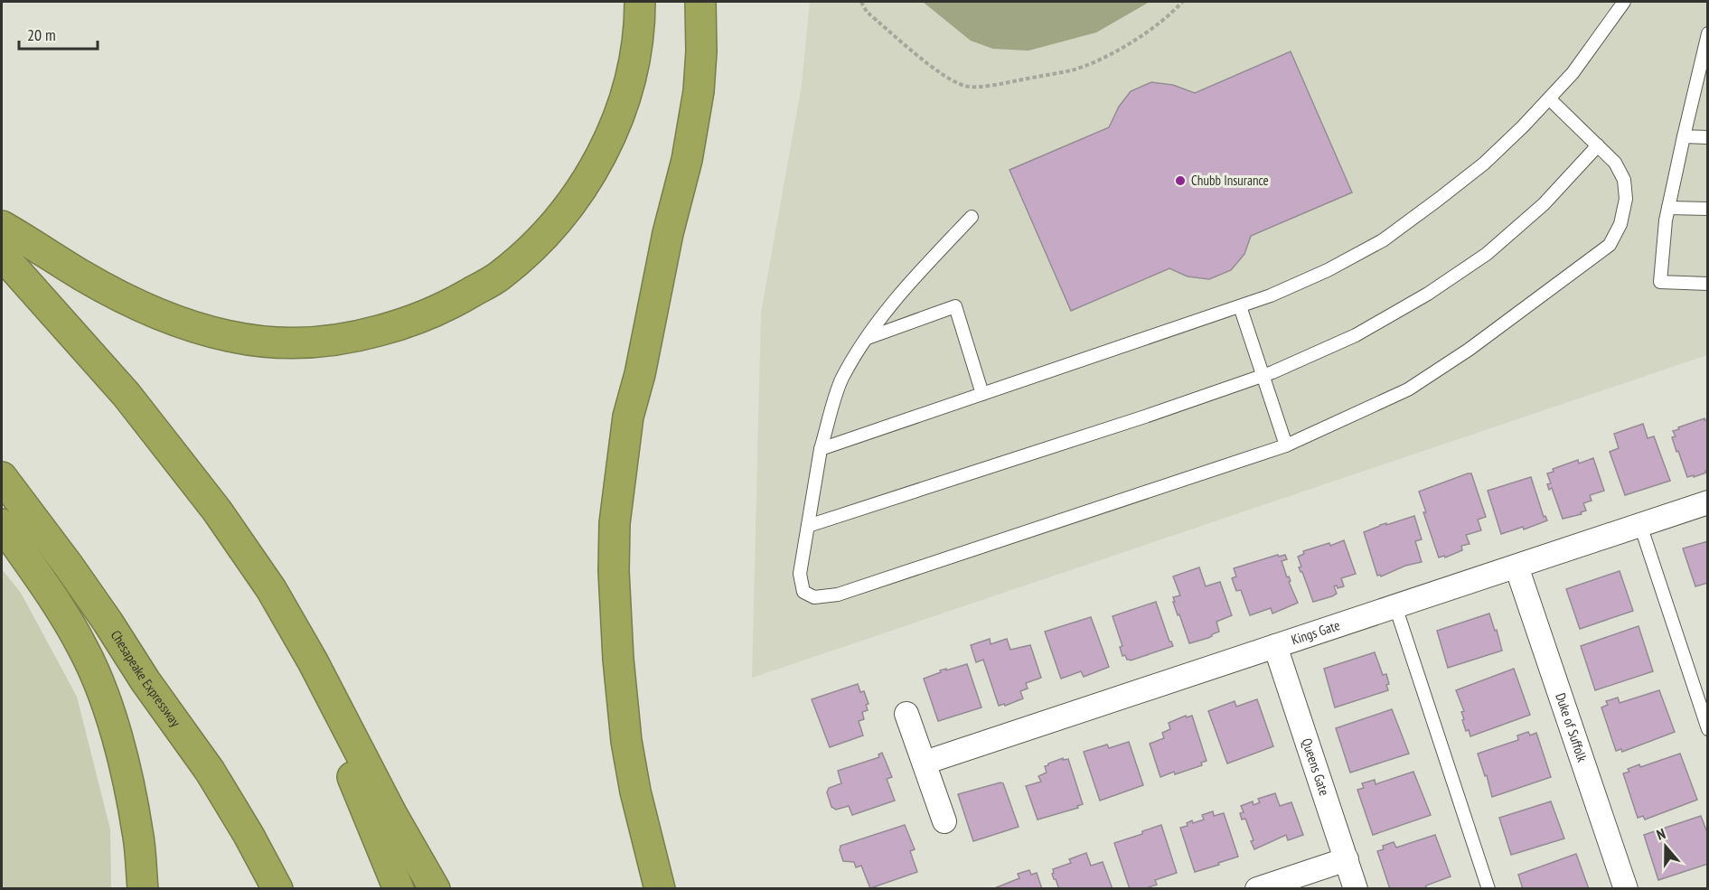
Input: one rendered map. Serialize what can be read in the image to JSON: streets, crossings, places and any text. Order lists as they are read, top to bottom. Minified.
{"streets":{"highway":["Chesapeake Expressway"],"street":["Kings Gate","Duke of Suffolk","Queens Gate"]},"crossings":[["Kings Gate","Duke of Suffolk"],["Kings Gate","Queens Gate"]],"places":["Chubb Insurance"],"scale_bar":"20 m","north":"top"}
